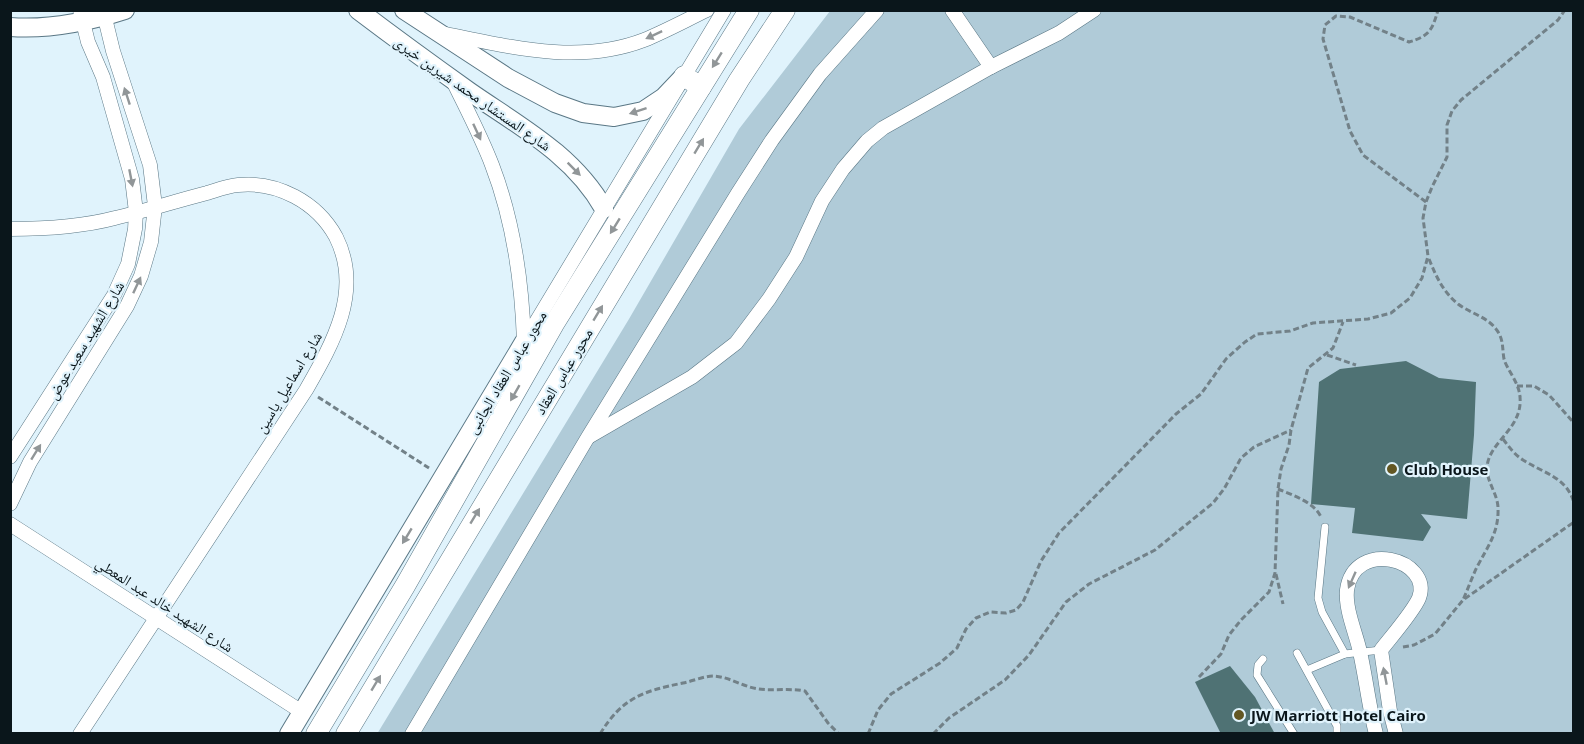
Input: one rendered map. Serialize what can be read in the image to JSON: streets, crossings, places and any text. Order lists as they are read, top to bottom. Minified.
{"streets":{"main road":["محور عباس العقاد"],"street":["شارع المستشار محمد شيرين خيرى","شارع الشهيد سعيد عوض","محور عباس العقاد الجانبى","شارع اسماعيل ياسين","شارع الشهيد خالد عبد المعطي"]},"crossings":[["شارع المستشار محمد شيرين خيرى","محور عباس العقاد الجانبى"],["شارع الشهيد سعيد عوض","شارع اسماعيل ياسين"],["محور عباس العقاد","محور عباس العقاد الجانبى"],["محور عباس العقاد الجانبى","شارع الشهيد خالد عبد المعطي"],["شارع اسماعيل ياسين","شارع الشهيد خالد عبد المعطي"]],"places":["Club House","JW Marriott Hotel Cairo"]}
